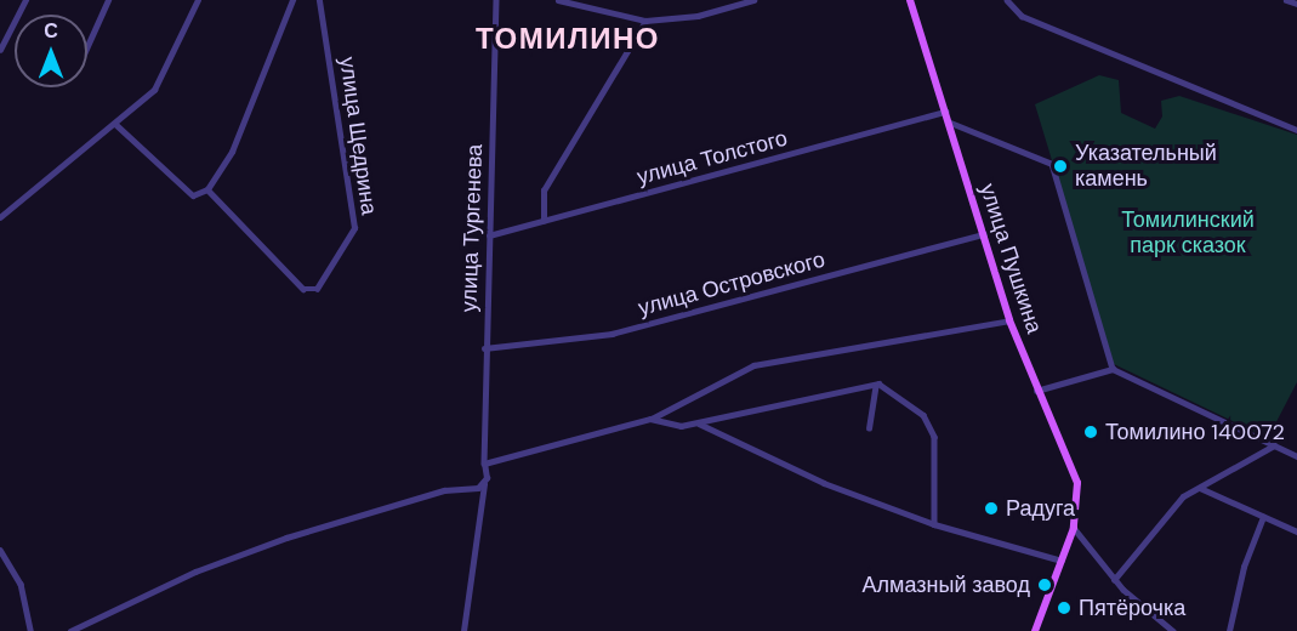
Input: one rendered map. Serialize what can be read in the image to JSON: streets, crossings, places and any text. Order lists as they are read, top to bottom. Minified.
{"streets":{"main road":["улица Пушкина"],"street":["улица Щедрина","улица Толстого","улица Тургенева","улица Островского"]},"crossings":[["улица Толстого","улица Тургенева"],["улица Толстого","улица Пушкина"],["улица Тургенева","улица Островского"],["улица Пушкина","улица Островского"]],"districts":["ТОМИЛИНО"],"parks":["Томилинский парк сказок"],"places":["Указательный камень","Томилино 140072","Радуга","Алмазный завод","Пятёрочка"],"north":"top"}
